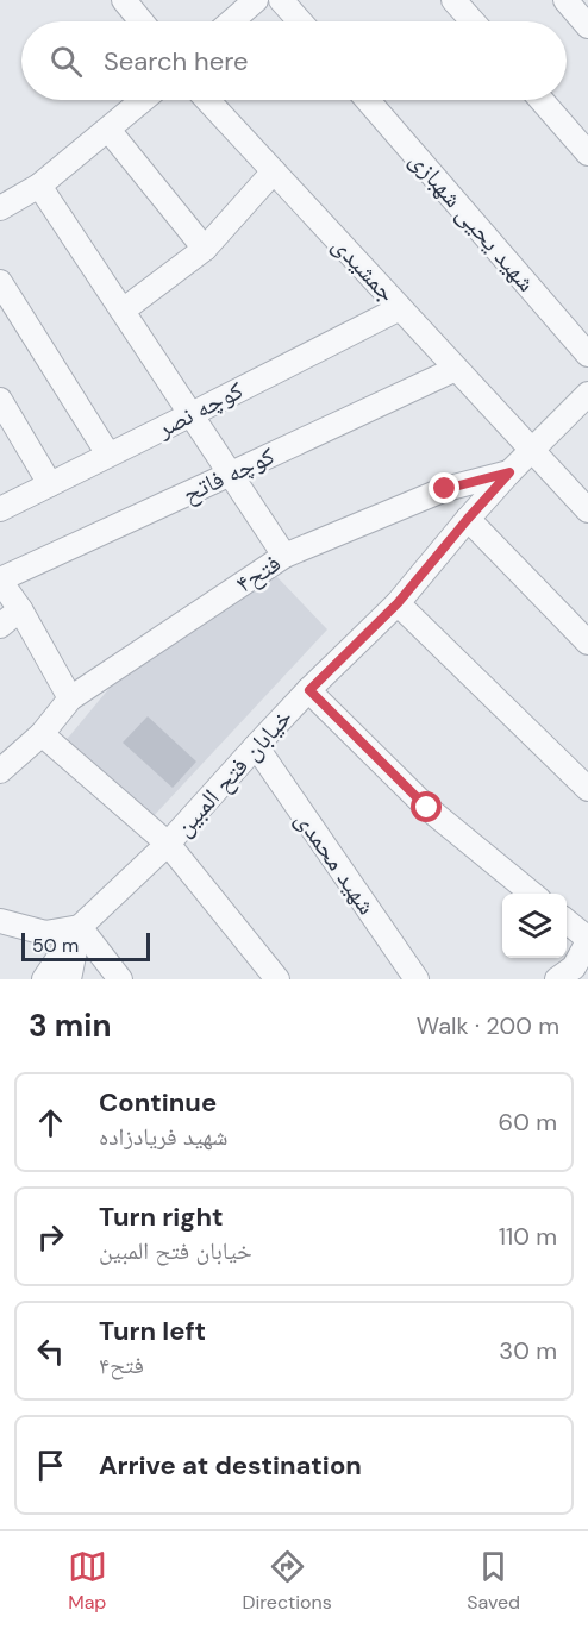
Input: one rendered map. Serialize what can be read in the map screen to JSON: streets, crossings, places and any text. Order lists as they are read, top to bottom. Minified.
{"streets":{"street":["شهید یحیی شهبازی","جمشیدی","کوچه نصر","کوچه فاتح","فتح۴","خیابان فتح المبین","شهید محمدی"]},"crossings":[["جمشیدی","کوچه نصر"],["جمشیدی","کوچه فاتح"],["جمشیدی","خیابان فتح المبین"],["فتح۴","خیابان فتح المبین"],["خیابان فتح المبین","شهید محمدی"]],"scale_bar":"50 m","page":{"search":"Search here","scale":"50 m","heading":["3 min","Walk · 200 m"],"list":[["Continue","شهید فریادزاده","60 m"],["Turn right","خیابان فتح المبین","110 m"],["Turn left","فتح۴","30 m"],"Arrive at destination"],"nav":["Map","Directions","Saved"]}}
